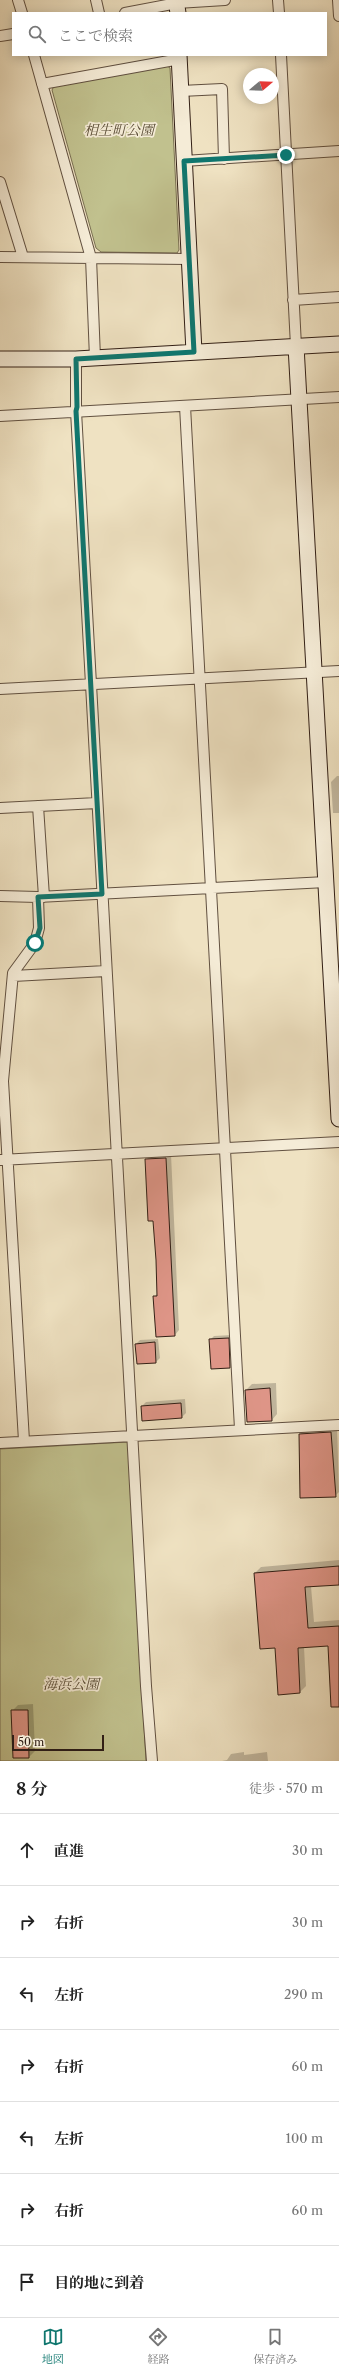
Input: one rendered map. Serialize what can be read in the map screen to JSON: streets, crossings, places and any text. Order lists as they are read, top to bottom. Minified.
{"parks":["相生町公園","海浜公園"],"scale_bar":"50 m","north":"right","page":{"search":"ここで検索","scale":"50 m","heading":["8 分","徒歩 · 570 m"],"list":[["直進","30 m"],["右折","30 m"],["左折","290 m"],["右折","60 m"],["左折","100 m"],["右折","60 m"],"目的地に到着"],"nav":["地図","経路","保存済み"]}}
